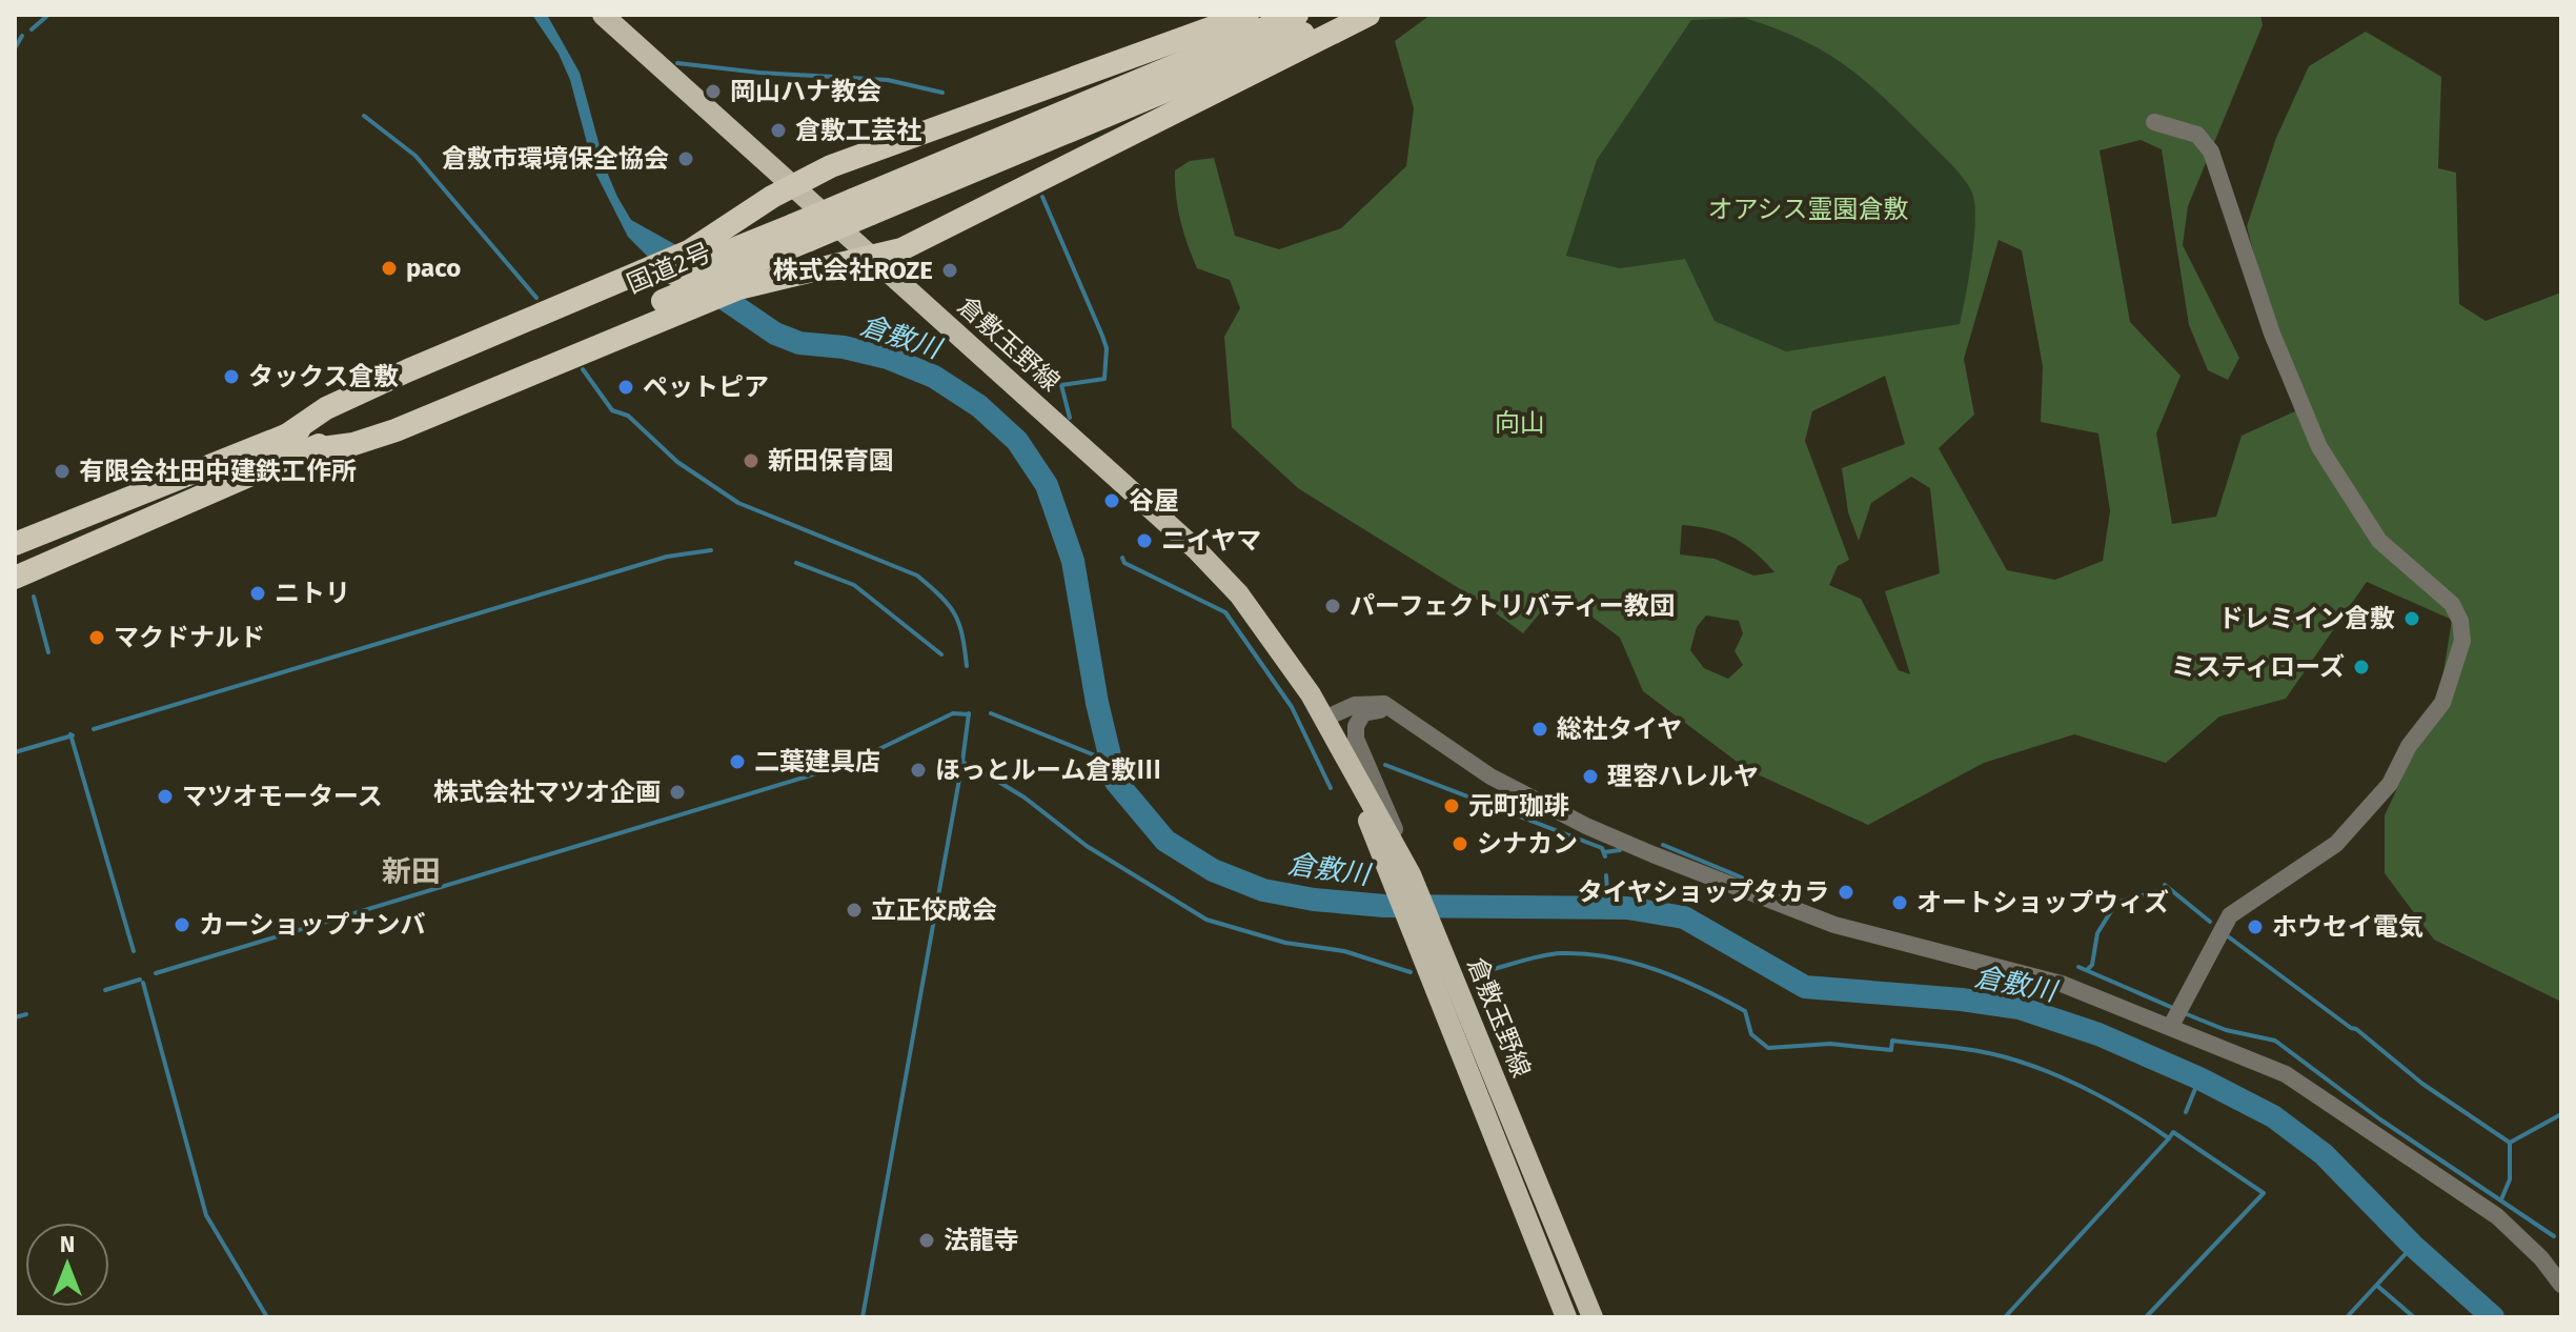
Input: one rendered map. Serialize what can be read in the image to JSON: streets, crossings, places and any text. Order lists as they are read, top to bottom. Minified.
{"streets":{"highway":["国道2号"],"main road":["倉敷玉野線"]},"districts":["新田"],"water":["倉敷川"],"parks":["オアシス霊園倉敷","向山"],"places":["岡山ハナ教会","倉敷工芸社","倉敷市環境保全協会","paco","株式会社ROZE","タックス倉敷","ペットピア","新田保育園","有限会社田中建鉄工作所","谷屋","ニイヤマ","ニトリ","パーフェクトリバティー教団","ドレミイン倉敷","マクドナルド","ミスティローズ","総社タイヤ","二葉建具店","ほっとルーム倉敷Ⅲ","理容ハレルヤ","株式会社マツオ企画","マツオモータース","元町珈琲","シナカン","タイヤショップタカラ","オートショップウィズ","立正佼成会","カーショップナンバ","ホウセイ電気","法龍寺"],"north":"top"}
